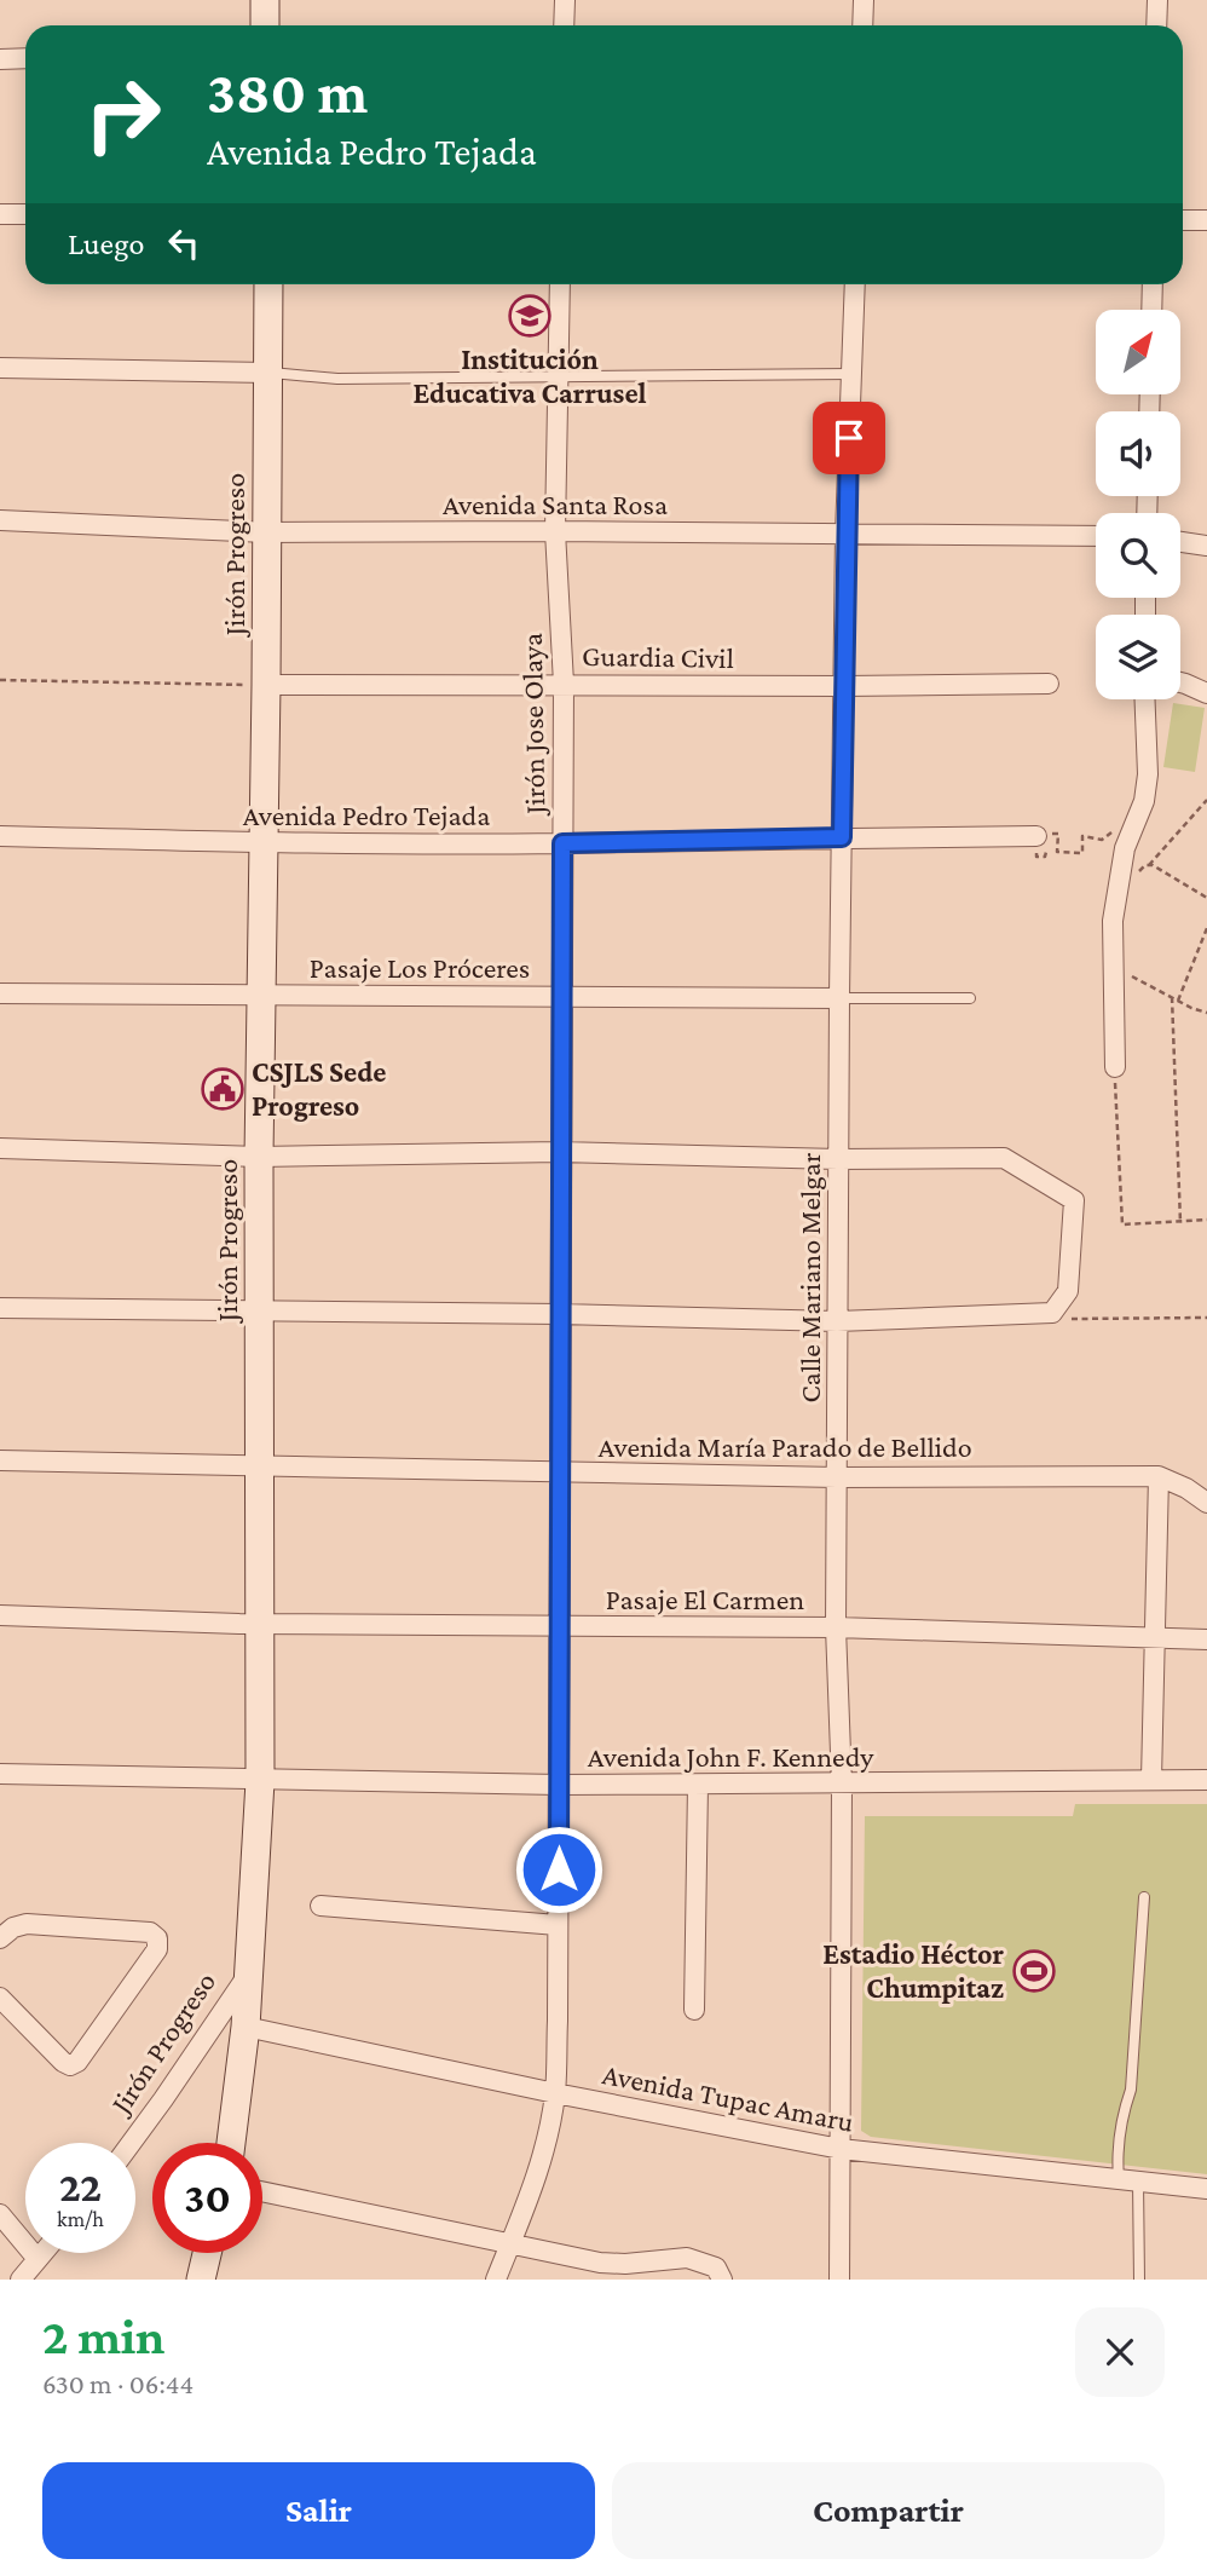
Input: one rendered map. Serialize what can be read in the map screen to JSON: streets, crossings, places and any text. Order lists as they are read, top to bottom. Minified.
{"streets":{"street":["Avenida Santa Rosa","Jirón Progreso","Guardia Civil","Jirón Jose Olaya","Avenida Pedro Tejada","Pasaje Los Próceres","Calle Mariano Melgar","Avenida María Parado de Bellido","Pasaje El Carmen","Avenida John F. Kennedy","Avenida Tupac Amaru"]},"crossings":[["Avenida Santa Rosa","Jirón Progreso"],["Avenida Santa Rosa","Jirón Jose Olaya"],["Avenida Santa Rosa","Calle Mariano Melgar"],["Jirón Progreso","Guardia Civil"],["Jirón Progreso","Avenida Pedro Tejada"],["Jirón Progreso","Pasaje Los Próceres"],["Jirón Progreso","Avenida María Parado de Bellido"],["Jirón Progreso","Pasaje El Carmen"],["Jirón Progreso","Avenida John F. Kennedy"],["Guardia Civil","Jirón Jose Olaya"],["Guardia Civil","Calle Mariano Melgar"],["Jirón Jose Olaya","Avenida Pedro Tejada"],["Jirón Jose Olaya","Pasaje Los Próceres"],["Jirón Jose Olaya","Avenida María Parado de Bellido"],["Jirón Jose Olaya","Pasaje El Carmen"],["Jirón Jose Olaya","Avenida John F. Kennedy"],["Jirón Jose Olaya","Avenida Tupac Amaru"],["Avenida Pedro Tejada","Calle Mariano Melgar"],["Pasaje Los Próceres","Calle Mariano Melgar"],["Calle Mariano Melgar","Avenida María Parado de Bellido"],["Calle Mariano Melgar","Pasaje El Carmen"],["Calle Mariano Melgar","Avenida John F. Kennedy"],["Calle Mariano Melgar","Avenida Tupac Amaru"]],"places":{"school or university":["Institución Educativa Carrusel"],"public building":["CSJLS Sede Progreso"],"sports":["Estadio Héctor Chumpitaz"]},"north":"top right","page":{"turn":["380 m","Avenida Pedro Tejada"],"then":"Luego","speed":"22 km/h","limit":"30","heading":["2 min","630 m · 06:44"],"buttons":["Salir","Compartir"]}}
